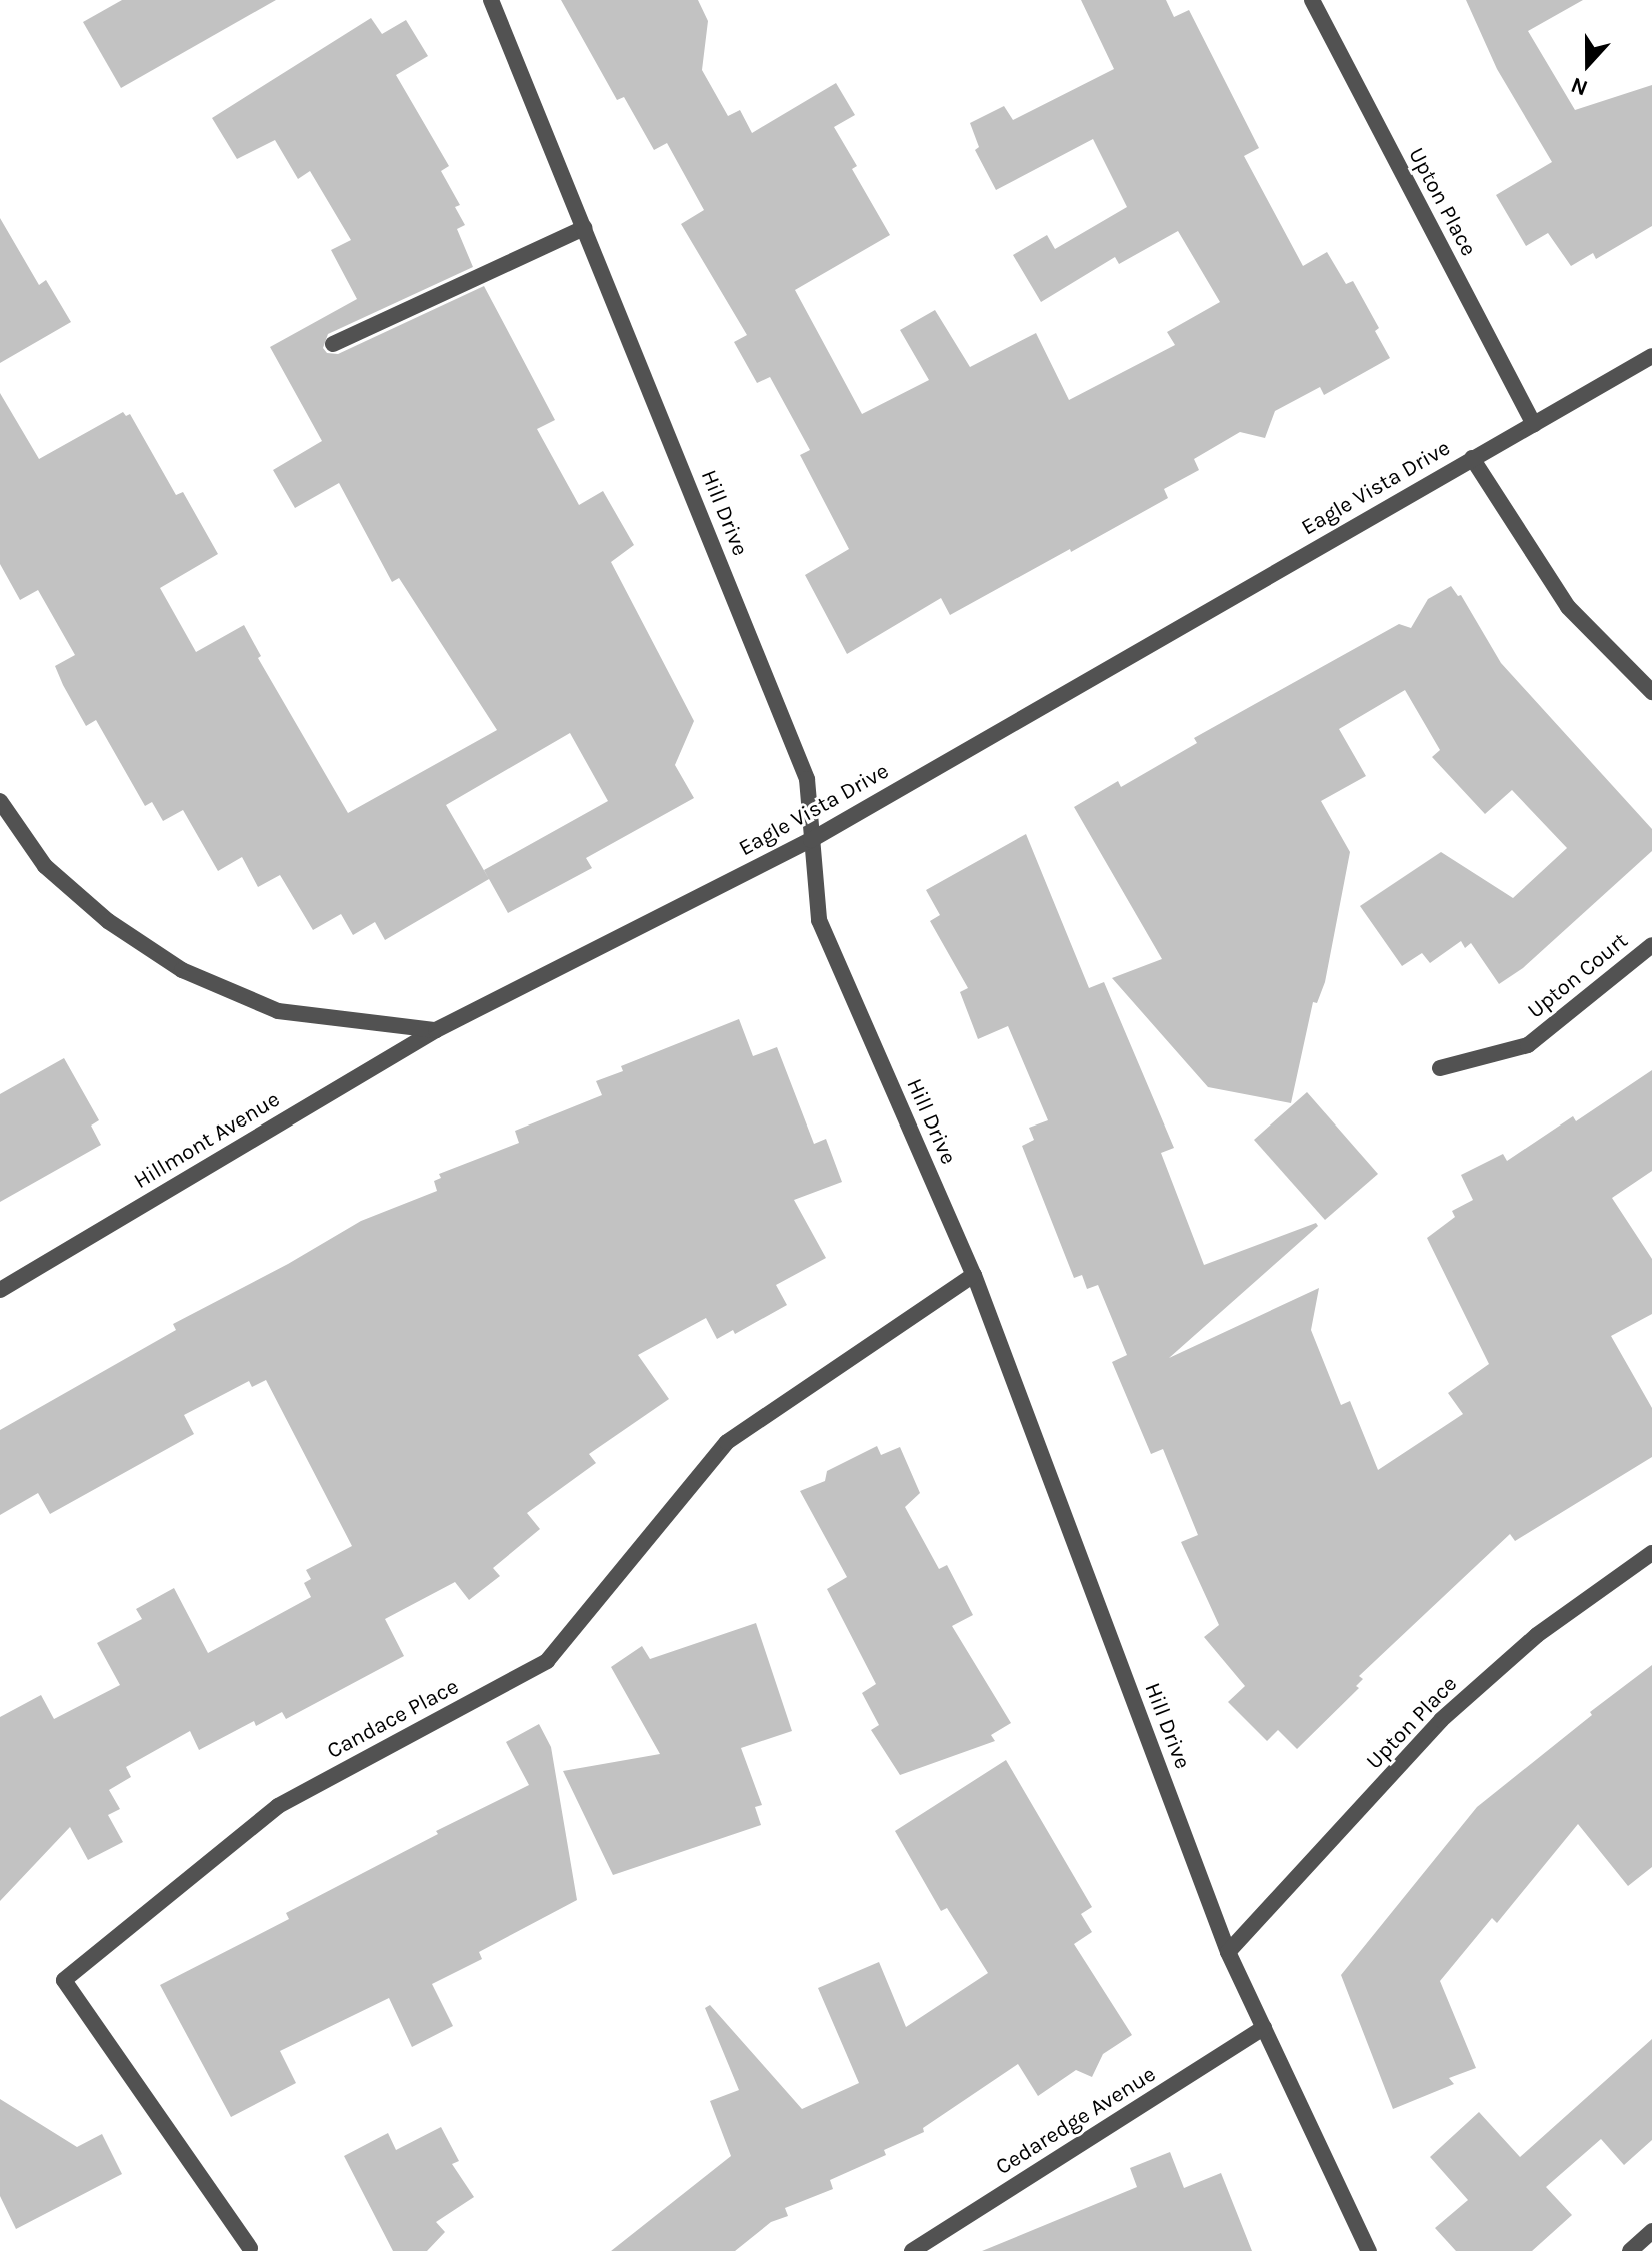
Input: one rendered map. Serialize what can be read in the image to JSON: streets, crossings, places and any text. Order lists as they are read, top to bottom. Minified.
{"streets":{"street":["Upton Place","Eagle Vista Drive","Hill Drive","Upton Court","Hillmont Avenue","Candace Place","Cedaredge Avenue"]},"crossings":[["Upton Place","Eagle Vista Drive"],["Upton Place","Hill Drive"],["Eagle Vista Drive","Hill Drive"],["Eagle Vista Drive","Hillmont Avenue"],["Hill Drive","Candace Place"],["Hill Drive","Cedaredge Avenue"]],"north":"bottom"}
